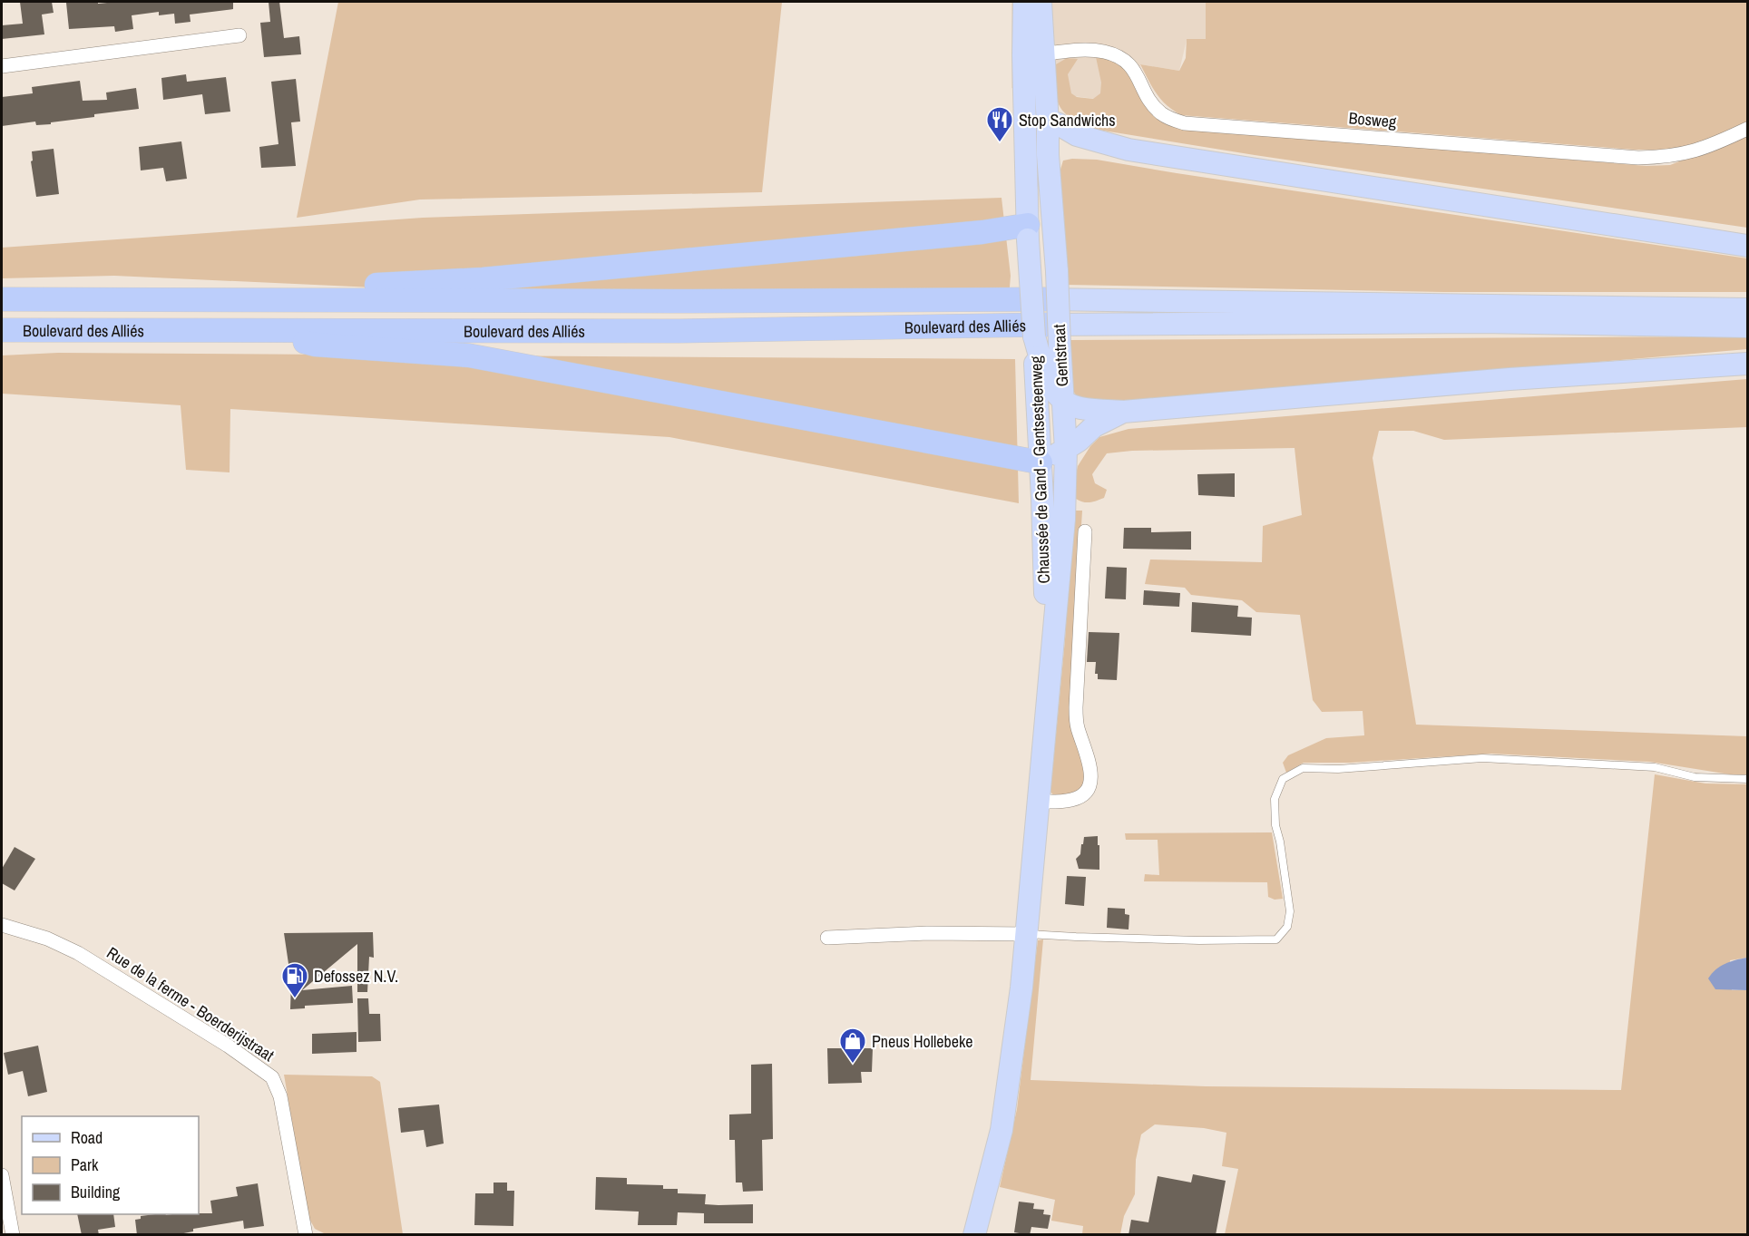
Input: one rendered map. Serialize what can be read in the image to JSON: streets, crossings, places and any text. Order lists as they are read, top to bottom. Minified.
{"streets":{"highway":["Boulevard des Alliés"],"main road":["Gentstraat","Chaussée de Gand - Gentsesteenweg"],"street":["Bosweg","Rue de la ferme - Boerderijstraat"]},"crossings":[["Bosweg","Gentstraat"],["Bosweg","Chaussée de Gand - Gentsesteenweg"],["Boulevard des Alliés","Chaussée de Gand - Gentsesteenweg"],["Gentstraat","Chaussée de Gand - Gentsesteenweg"]],"places":{"restaurant":["Stop Sandwichs"],"fuel station":["Defossez N.V."],"shop":["Pneus Hollebeke"]},"legend":["Road","Park","Building"]}
